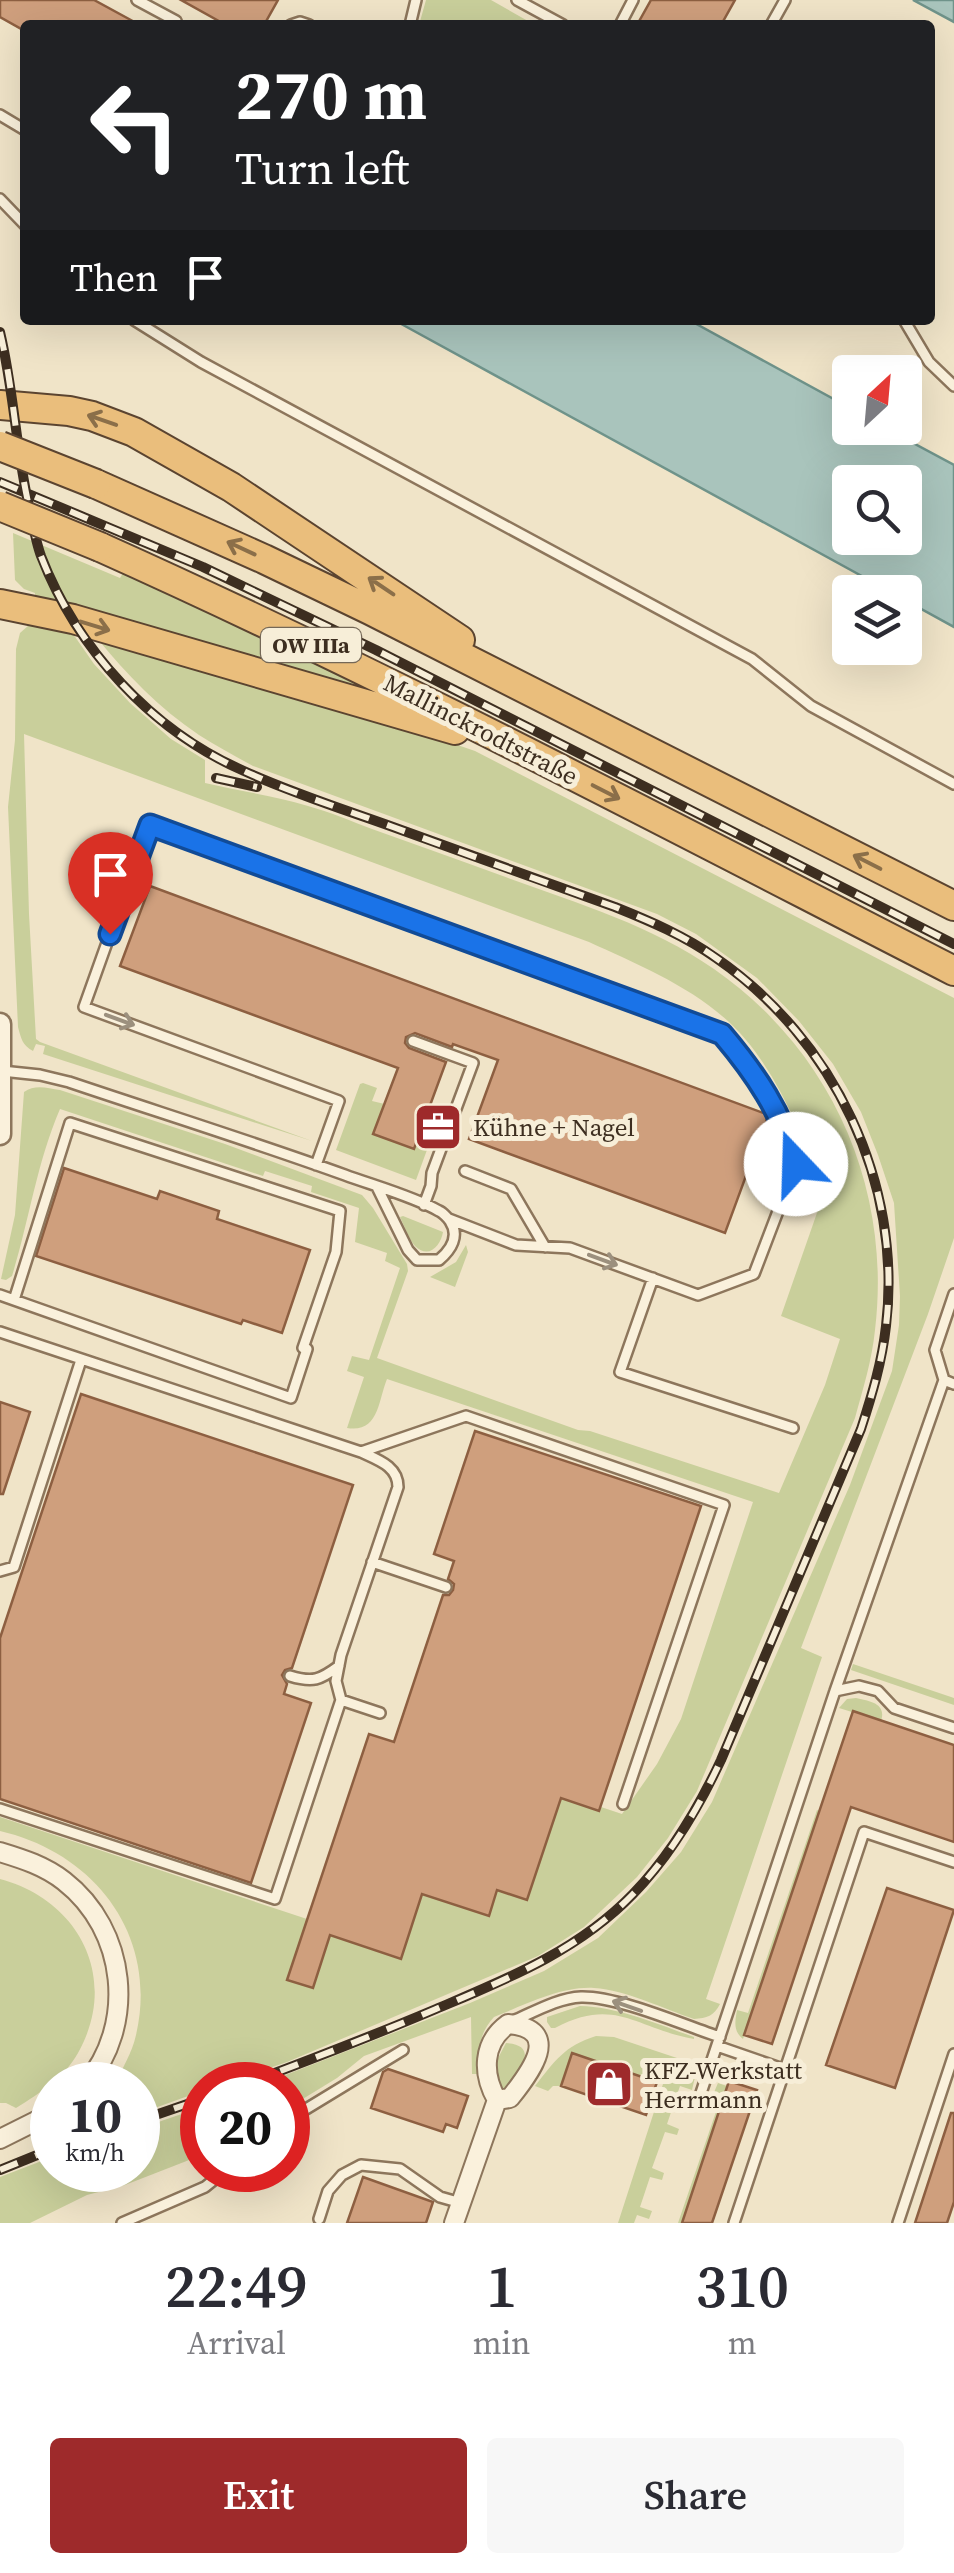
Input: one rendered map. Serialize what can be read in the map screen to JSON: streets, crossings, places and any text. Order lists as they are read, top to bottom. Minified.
{"streets":{"highway":["OW IIIa","Mallinckrodtstraße"]},"places":{"office":["Kühne + Nagel"],"shop":["KFZ-Werkstatt Herrmann"]},"north":"top right","page":{"turn":["270 m","Turn left"],"then":"Then","speed":"10 km/h","limit":"20","eta":["22:49","Arrival","1","min","310","m"],"buttons":["Exit","Share"]}}
